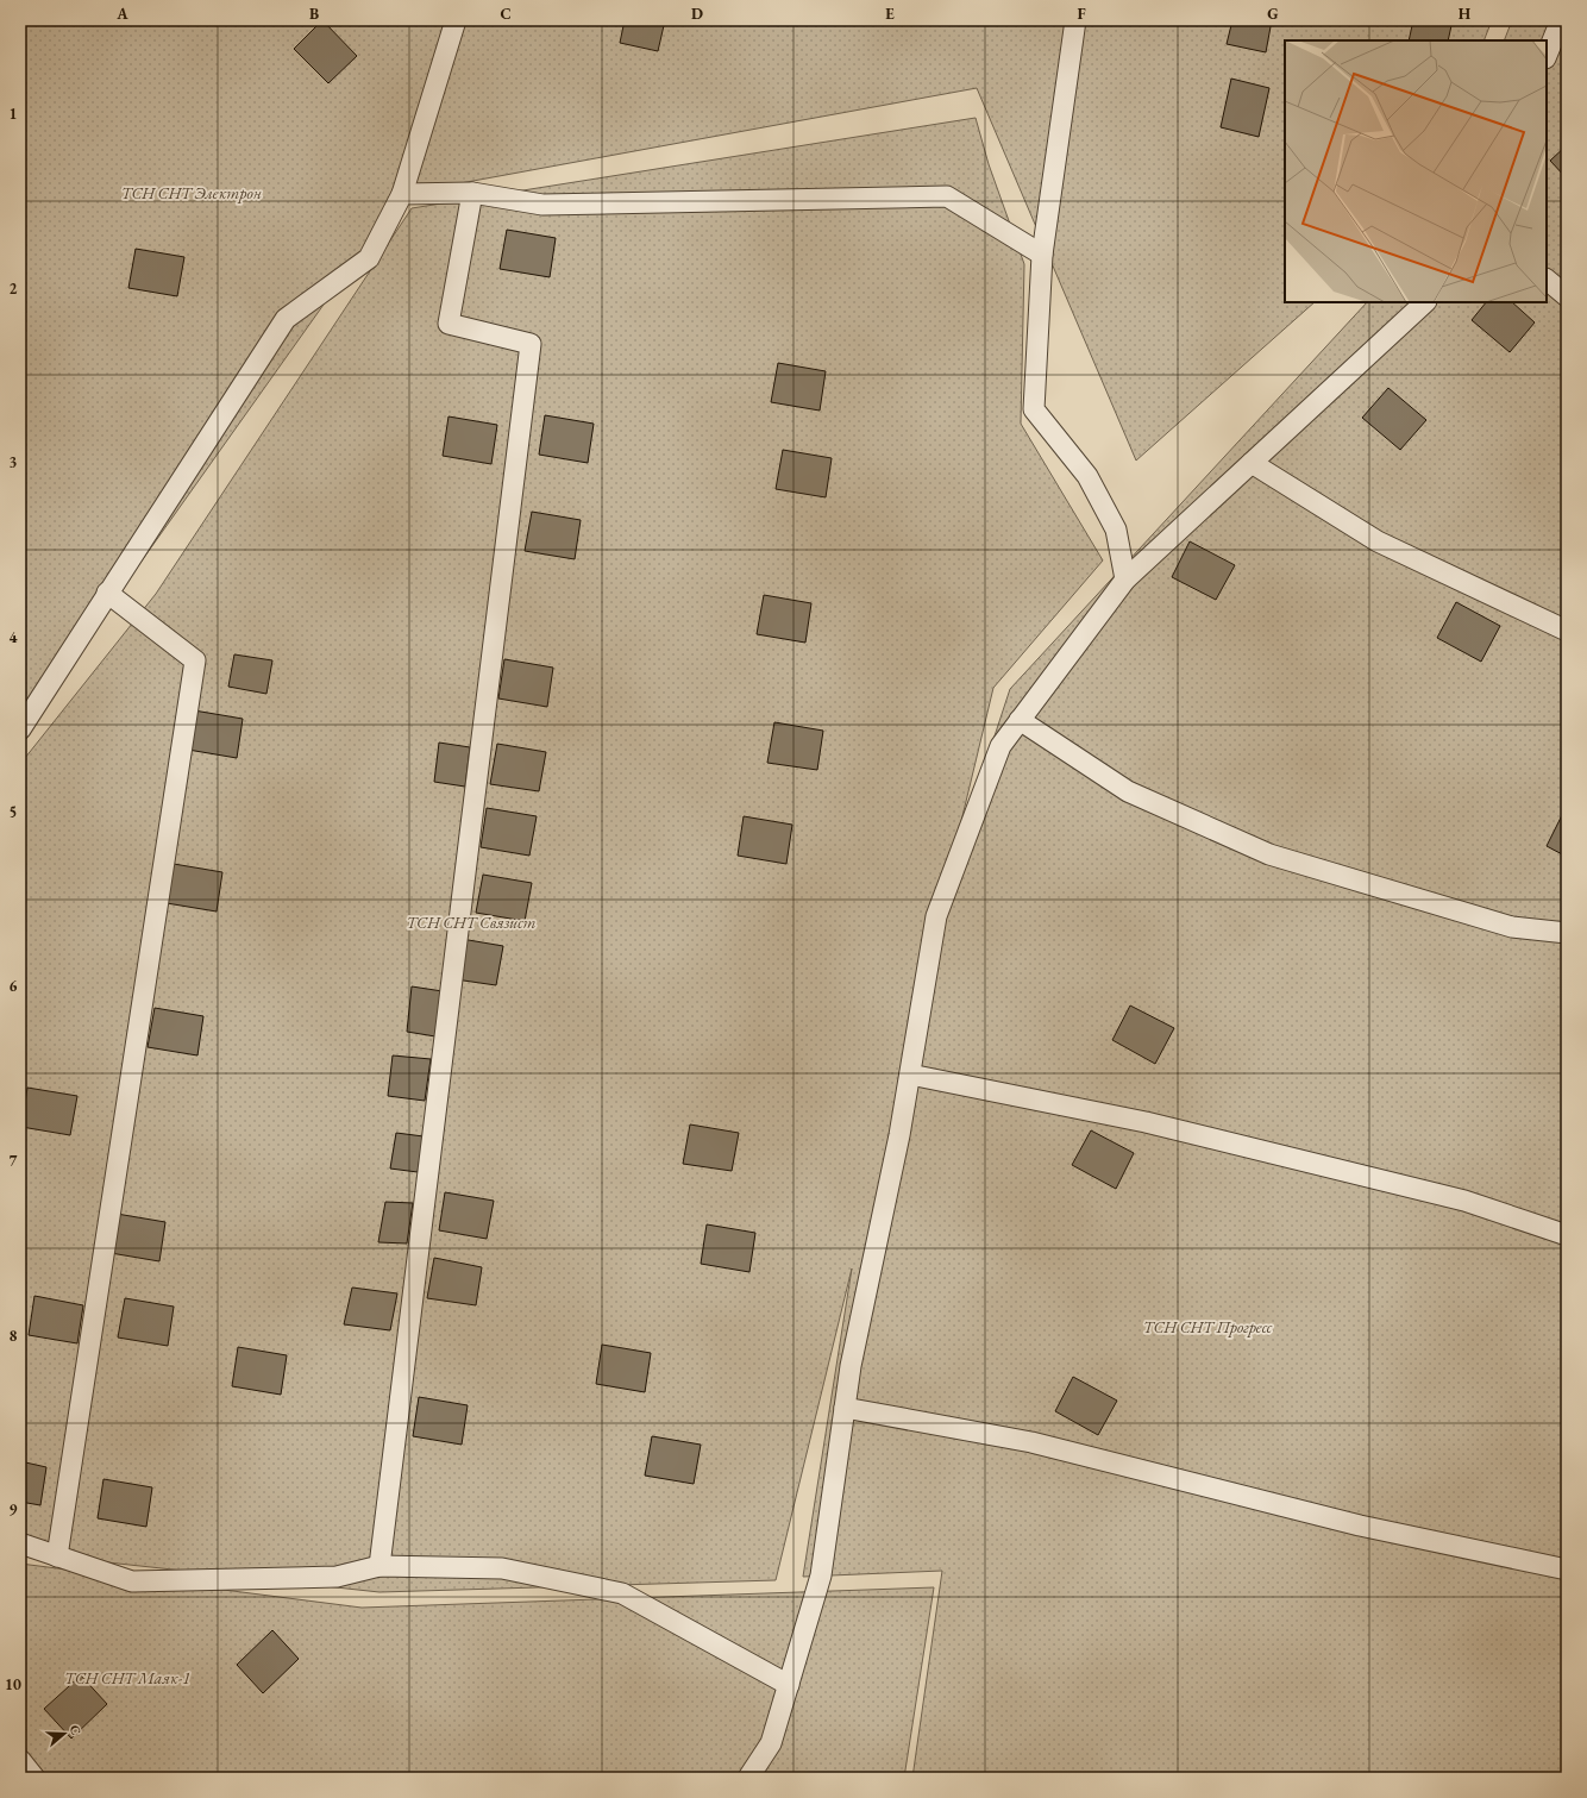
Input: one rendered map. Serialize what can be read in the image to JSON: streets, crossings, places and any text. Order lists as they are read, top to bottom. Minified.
{"parks":["ТСН СНТ Электрон","ТСН СНТ Связист","ТСН СНТ Прогресс","ТСН СНТ Маяк-1"],"north":"right","grid":{"columns":["A","B","C","D","E","F","G","H"],"rows":["1","2","3","4","5","6","7","8","9","10"]}}
